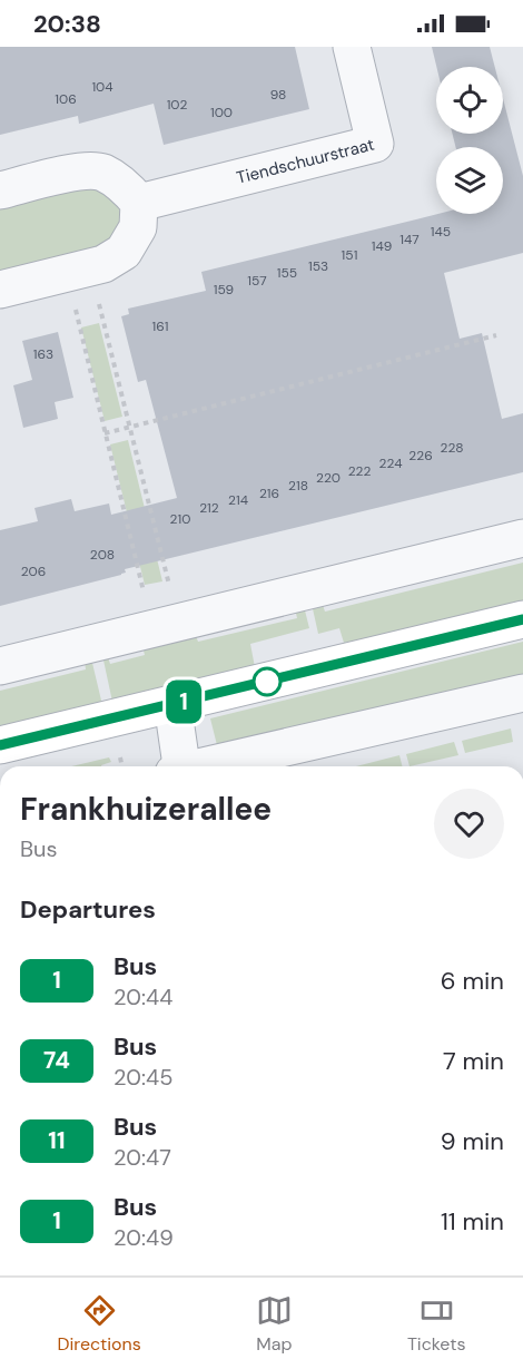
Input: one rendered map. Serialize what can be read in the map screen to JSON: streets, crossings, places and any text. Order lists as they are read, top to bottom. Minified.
{"streets":{"street":["Tiendschuurstraat"]},"lines":["bus line 1"],"house_numbers":["104","98","106","102","100","145","147","149","151","153","155","157","159","161","163","228","226","224","222","220","218","216","214","212","210","208","206"],"page":{"status":"20:38","on_map":"1","heading":[["Frankhuizerallee","Bus"],"Departures"],"list":[{"mark":"1","name":"Bus","note":"20:44","value":"6 min"},{"mark":"74","name":"Bus","note":"20:45","value":"7 min"},{"mark":"11","name":"Bus","note":"20:47","value":"9 min"},{"mark":"1","name":"Bus","note":"20:49","value":"11 min"}],"tabs":["Directions","Map","Tickets"]}}
